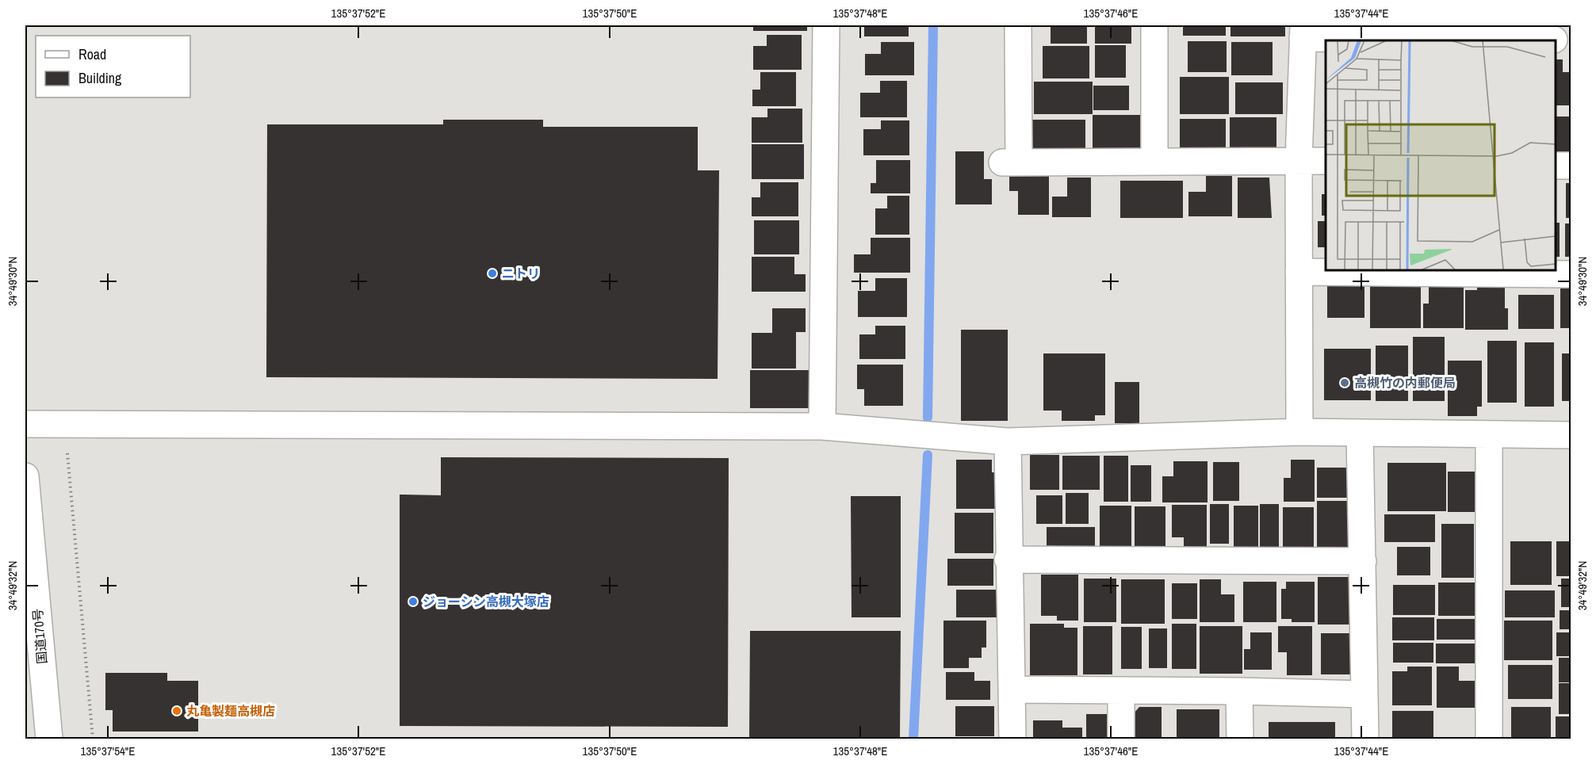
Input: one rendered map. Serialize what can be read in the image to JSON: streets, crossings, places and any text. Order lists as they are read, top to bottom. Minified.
{"streets":{"main road":["国道170号"]},"places":["ニトリ","高槻竹の内郵便局","ジョーシン高槻大塚店","丸亀製麺高槻店"],"legend":["Road","Building"],"coordinates":["135°37'52\"E","135°37'50\"E","135°37'48\"E","135°37'46\"E","135°37'44\"E","34°49'30\"N","34°49'32\"N","135°37'54\"E"]}
